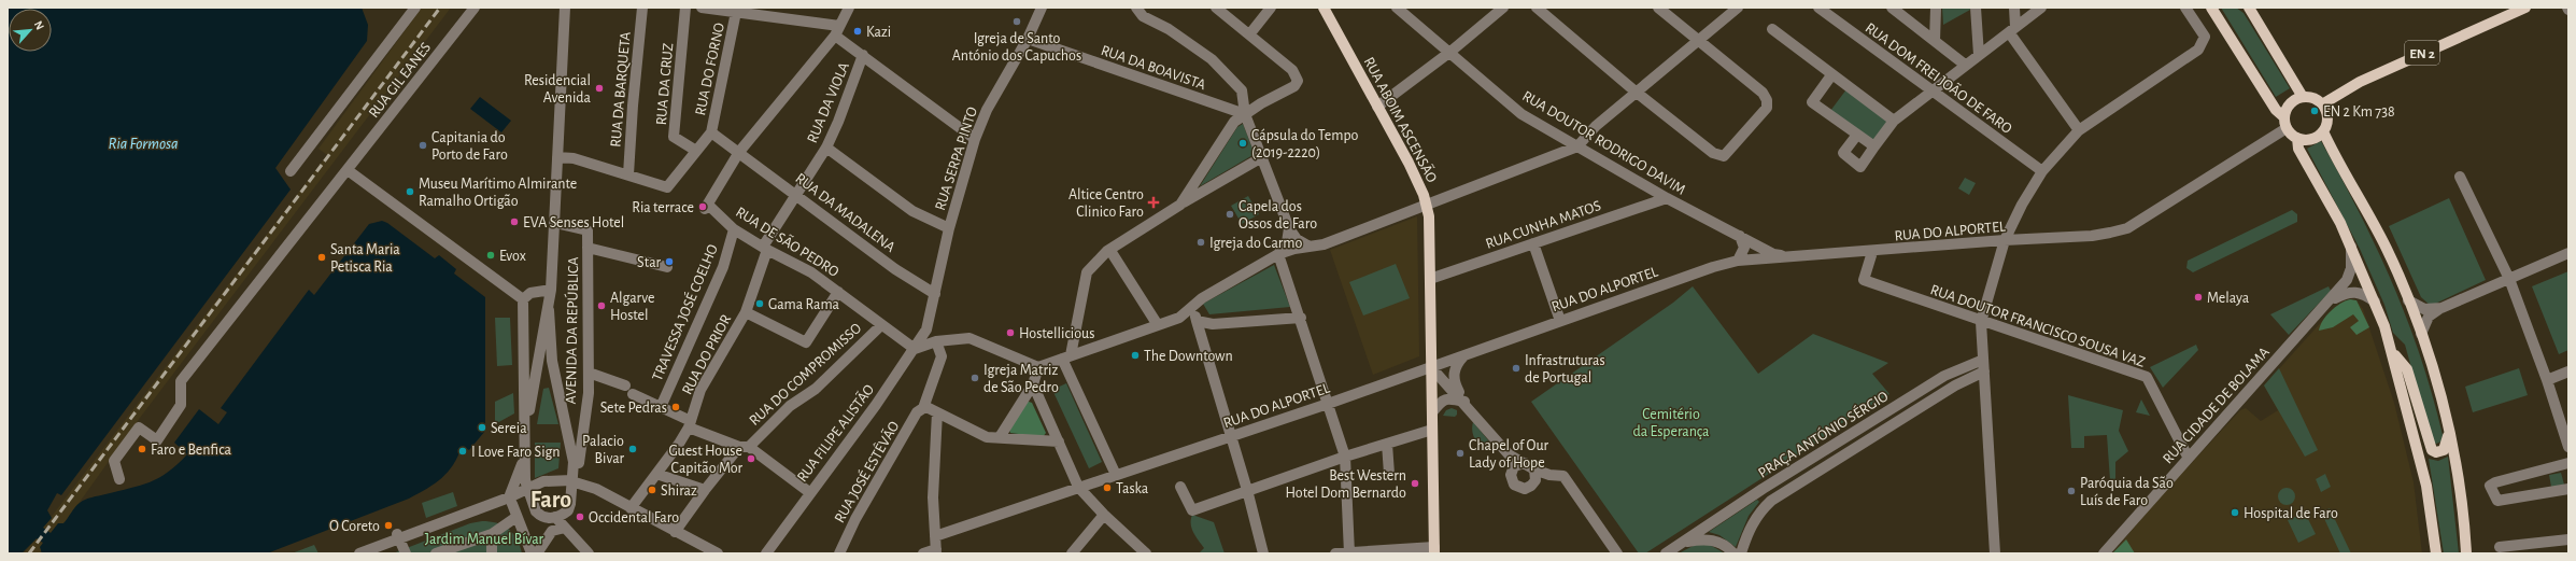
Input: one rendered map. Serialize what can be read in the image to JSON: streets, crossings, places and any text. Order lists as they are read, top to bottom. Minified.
{"streets":{"main road":["EN 2","RUA ABOIM ASCENSÃO"],"street":["RUA DA BOAVISTA","RUA DO FORNO","RUA DOM FREI JOÃO DE FARO","RUA GIL EANES","RUA DA CRUZ","RUA DA BARQUETA","RUA DA VIOLA","RUA DOUTOR RODRIGO DAVIM","RUA SERPA PINTO","RUA DA MADALENA","RUA CUNHA MATOS","RUA DO ALPORTEL","RUA DE SÃO PEDRO","TRAVESSA JOSÉ COELHO","RUA DOUTOR FRANCISCO SOUSA VAZ","AVENIDA DA REPÚBLICA","RUA DO PRIOR","RUA DO COMPROMISSO","RUA CIDADE DE BOLAMA","RUA FILIPE ALISTÃO","PRAÇA ANTÓNIO SÉRGIO","RUA JOSÉ ESTÊVÃO"]},"crossings":[["EN 2","RUA DO ALPORTEL"],["RUA DA BOAVISTA","RUA SERPA PINTO"],["RUA DO FORNO","RUA DA MADALENA"],["RUA DA VIOLA","RUA DA MADALENA"],["RUA DA VIOLA","RUA DE SÃO PEDRO"],["RUA DA VIOLA","RUA DO PRIOR"],["RUA ABOIM ASCENSÃO","RUA CUNHA MATOS"],["RUA ABOIM ASCENSÃO","RUA DO ALPORTEL"],["RUA DOUTOR RODRIGO DAVIM","RUA CUNHA MATOS"],["RUA DOUTOR RODRIGO DAVIM","RUA DO ALPORTEL"],["RUA SERPA PINTO","RUA DA MADALENA"],["RUA SERPA PINTO","RUA FILIPE ALISTÃO"],["RUA DA MADALENA","RUA DE SÃO PEDRO"],["RUA DO ALPORTEL","RUA DOUTOR FRANCISCO SOUSA VAZ"],["RUA DE SÃO PEDRO","TRAVESSA JOSÉ COELHO"],["RUA DE SÃO PEDRO","RUA DO PRIOR"],["RUA DE SÃO PEDRO","RUA DO COMPROMISSO"],["RUA DE SÃO PEDRO","RUA FILIPE ALISTÃO"],["RUA DOUTOR FRANCISCO SOUSA VAZ","RUA CIDADE DE BOLAMA"]],"districts":["Faro"],"water":["Ria Formosa"],"parks":["Cemitério da Esperança","Jardim Manuel Bívar"],"places":{"other":["Igreja de Santo António dos Capuchos","Kazi","Residencial Avenida","EN 2 Km 738","Cápsula do Tempo (2019-2220)","Capitania do Porto de Faro","Museu Marítimo Almirante Ramalho Ortigão","Ria terrace","Capela dos Ossos de Faro","EVA Senses Hotel","Igreja do Carmo","Evox","Santa Maria Petisca Ria","Star","Melaya","Gama Rama","Algarve Hostel","Hostellicious","The Downtown","Infrastruturas de Portugal","Igreja Matriz de São Pedro","Sete Pedras","Sereia","Faro e Benfica","Palacio Bivar","I Love Faro Sign","Chapel of Our Lady of Hope","Guest House Capitão Mor","Best Western Hotel Dom Bernardo","Taska","Shiraz","Paróquia da São Luís de Faro","Hospital de Faro","Occidental Faro","O Coreto"],"health":["Altice Centro Clinico Faro"]},"north":"top right"}
